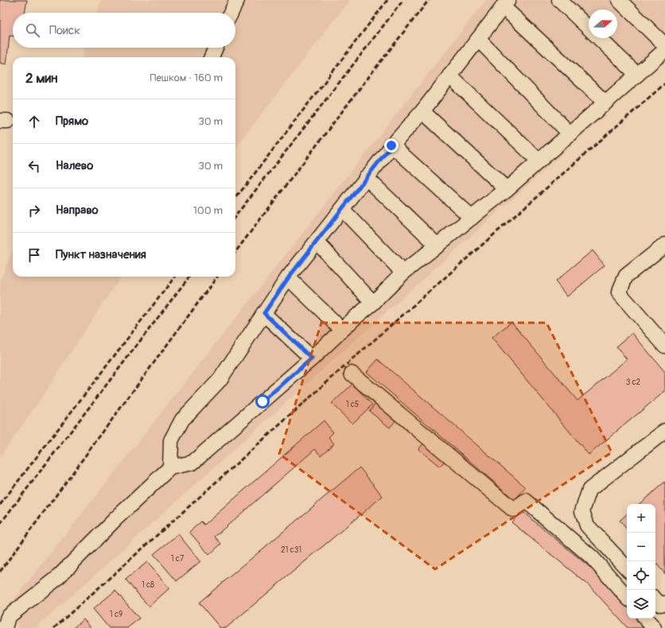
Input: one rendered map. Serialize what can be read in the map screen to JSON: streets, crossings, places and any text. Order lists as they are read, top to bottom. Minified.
{"house_numbers":["3 с2","1 с5","21 с31","1 с7","1 с8","1 с9"],"north":"right","page":{"search":"Поиск","heading":["2 мин","Пешком · 160 m"],"list":[["Прямо","30 m"],["Налево","30 m"],["Направо","100 m"],"Пункт назначения"],"map_buttons":["+","−"]}}
